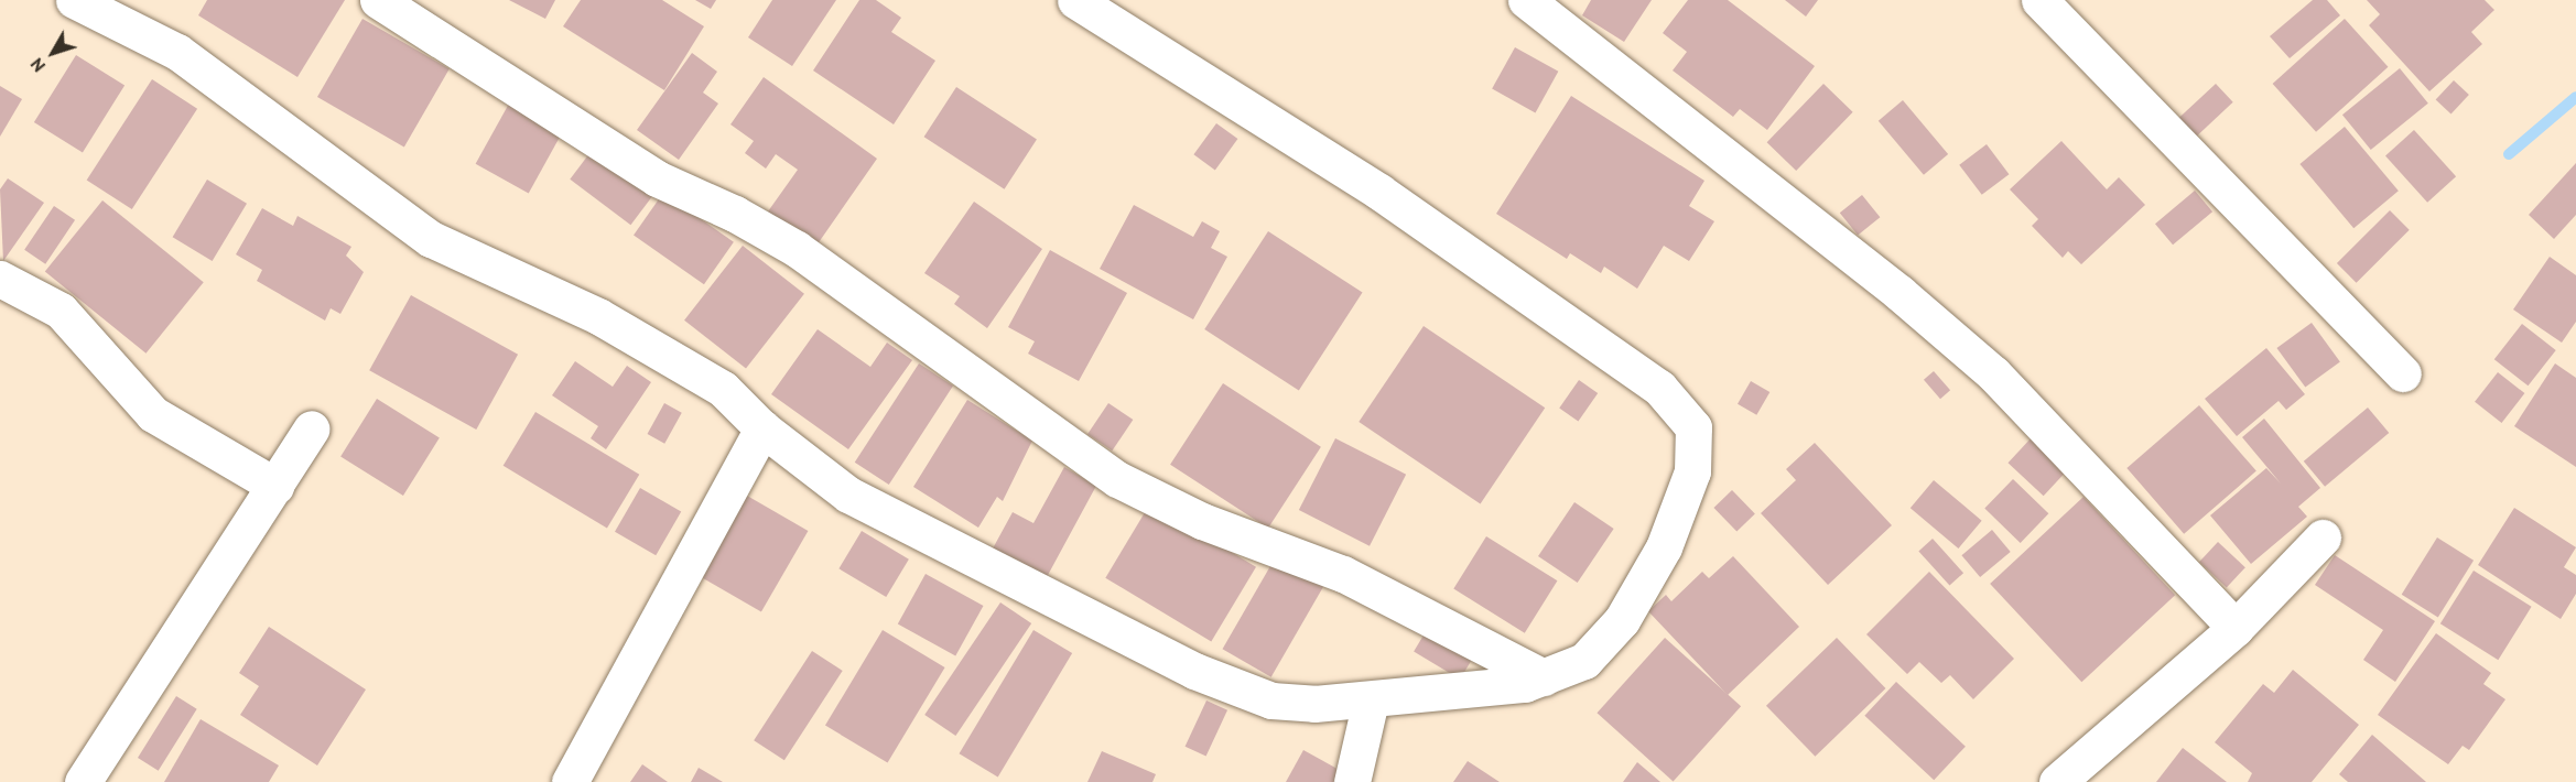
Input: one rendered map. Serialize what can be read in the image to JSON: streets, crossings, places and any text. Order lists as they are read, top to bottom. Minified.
{"north":"bottom left"}
